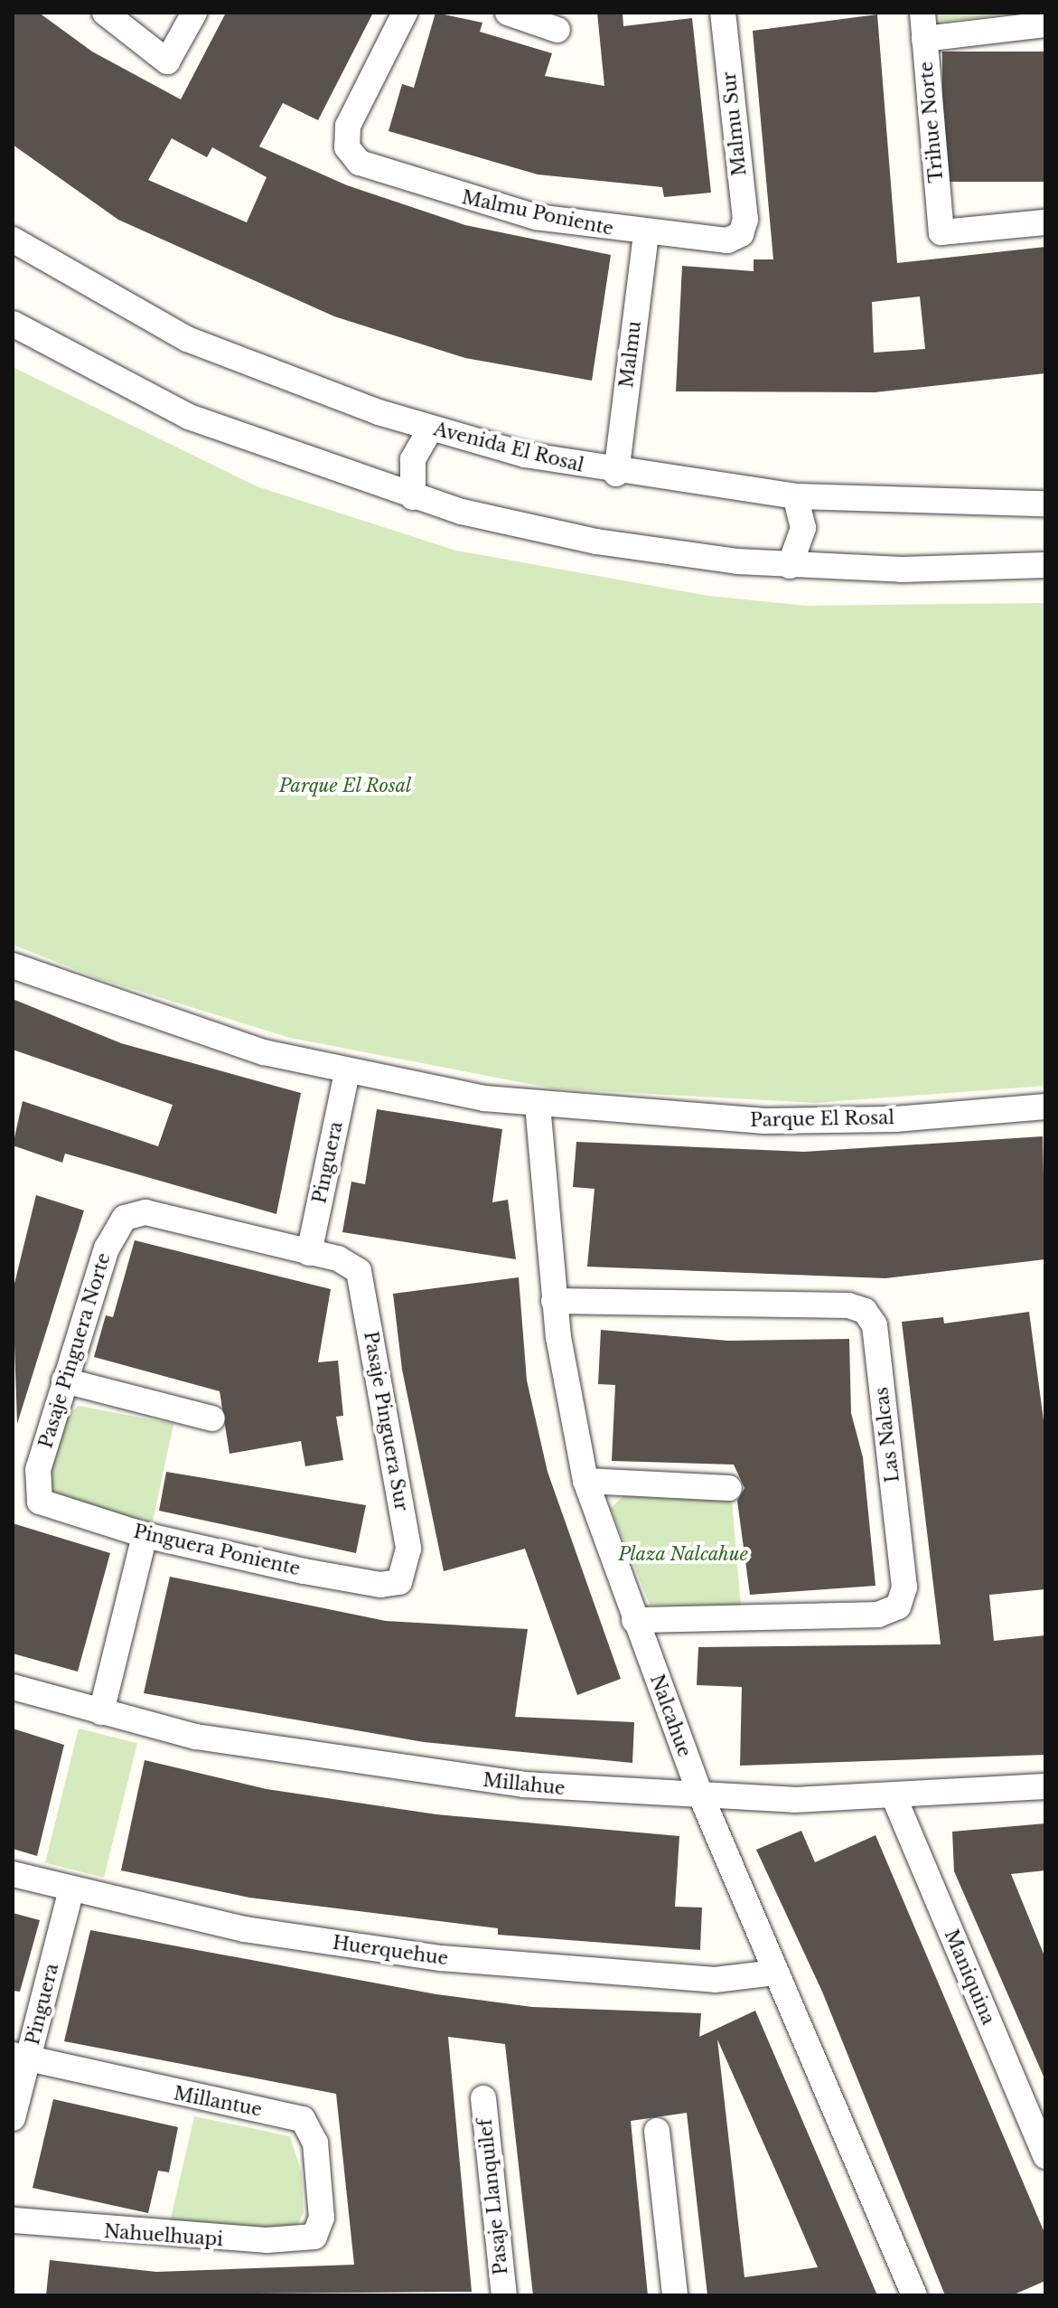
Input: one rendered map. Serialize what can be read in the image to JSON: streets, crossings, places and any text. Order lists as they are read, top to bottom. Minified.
{"streets":{"street":["Trihue Norte","Malmu Sur","Malmu Poniente","Malmu","Avenida El Rosal","Parque El Rosal","Pinguera","Pasaje Pinguera Norte","Pasaje Pinguera Sur","Las Nalcas","Pinguera Poniente","Nalcahue","Millahue","Huerquehue","Maniquina","Millantue","Pasaje Llanquilef","Nahuelhuapi"]},"crossings":[["Malmu Sur","Malmu Poniente"],["Malmu Poniente","Malmu"],["Malmu","Avenida El Rosal"],["Parque El Rosal","Pinguera"],["Parque El Rosal","Nalcahue"],["Pinguera","Pasaje Pinguera Norte"],["Pinguera","Pasaje Pinguera Sur"],["Pinguera","Huerquehue"],["Pinguera","Millantue"],["Pasaje Pinguera Norte","Pasaje Pinguera Sur"],["Pasaje Pinguera Norte","Pinguera Poniente"],["Pasaje Pinguera Sur","Pinguera Poniente"],["Las Nalcas","Nalcahue"],["Nalcahue","Millahue"],["Nalcahue","Huerquehue"],["Millahue","Maniquina"],["Millantue","Nahuelhuapi"]],"parks":["Parque El Rosal","Plaza Nalcahue"]}
